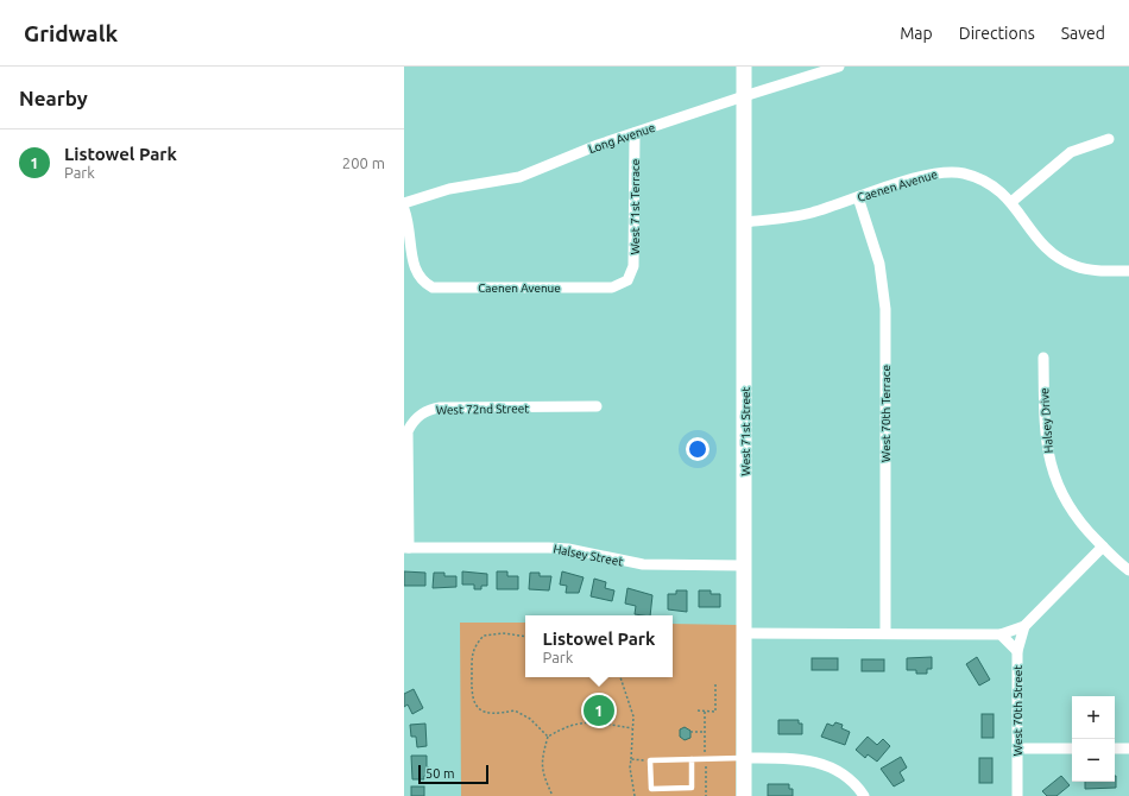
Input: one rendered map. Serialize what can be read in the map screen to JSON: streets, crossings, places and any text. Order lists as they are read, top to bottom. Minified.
{"streets":{"street":["Long Avenue","Caenen Avenue","West 71st Terrace","West 72nd Street","West 70th Terrace","Halsey Drive","West 71st Street","Halsey Street","West 70th Street"]},"crossings":[["Long Avenue","West 71st Terrace"],["Long Avenue","West 71st Street"],["Caenen Avenue","West 71st Terrace"],["Caenen Avenue","West 70th Terrace"],["Caenen Avenue","West 71st Street"],["West 72nd Street","Halsey Street"],["Halsey Drive","West 70th Street"],["West 71st Street","Halsey Street"]],"scale_bar":"50 m","page":{"header":"Gridwalk","nav":["Map","Directions","Saved"],"heading":"Nearby","list":[{"mark":"1","name":"Listowel Park","note":"Park","value":"200 m"}],"popup":["Listowel Park","Park"],"pins":"1","map_buttons":["+","−"],"scale":"50 m"}}
